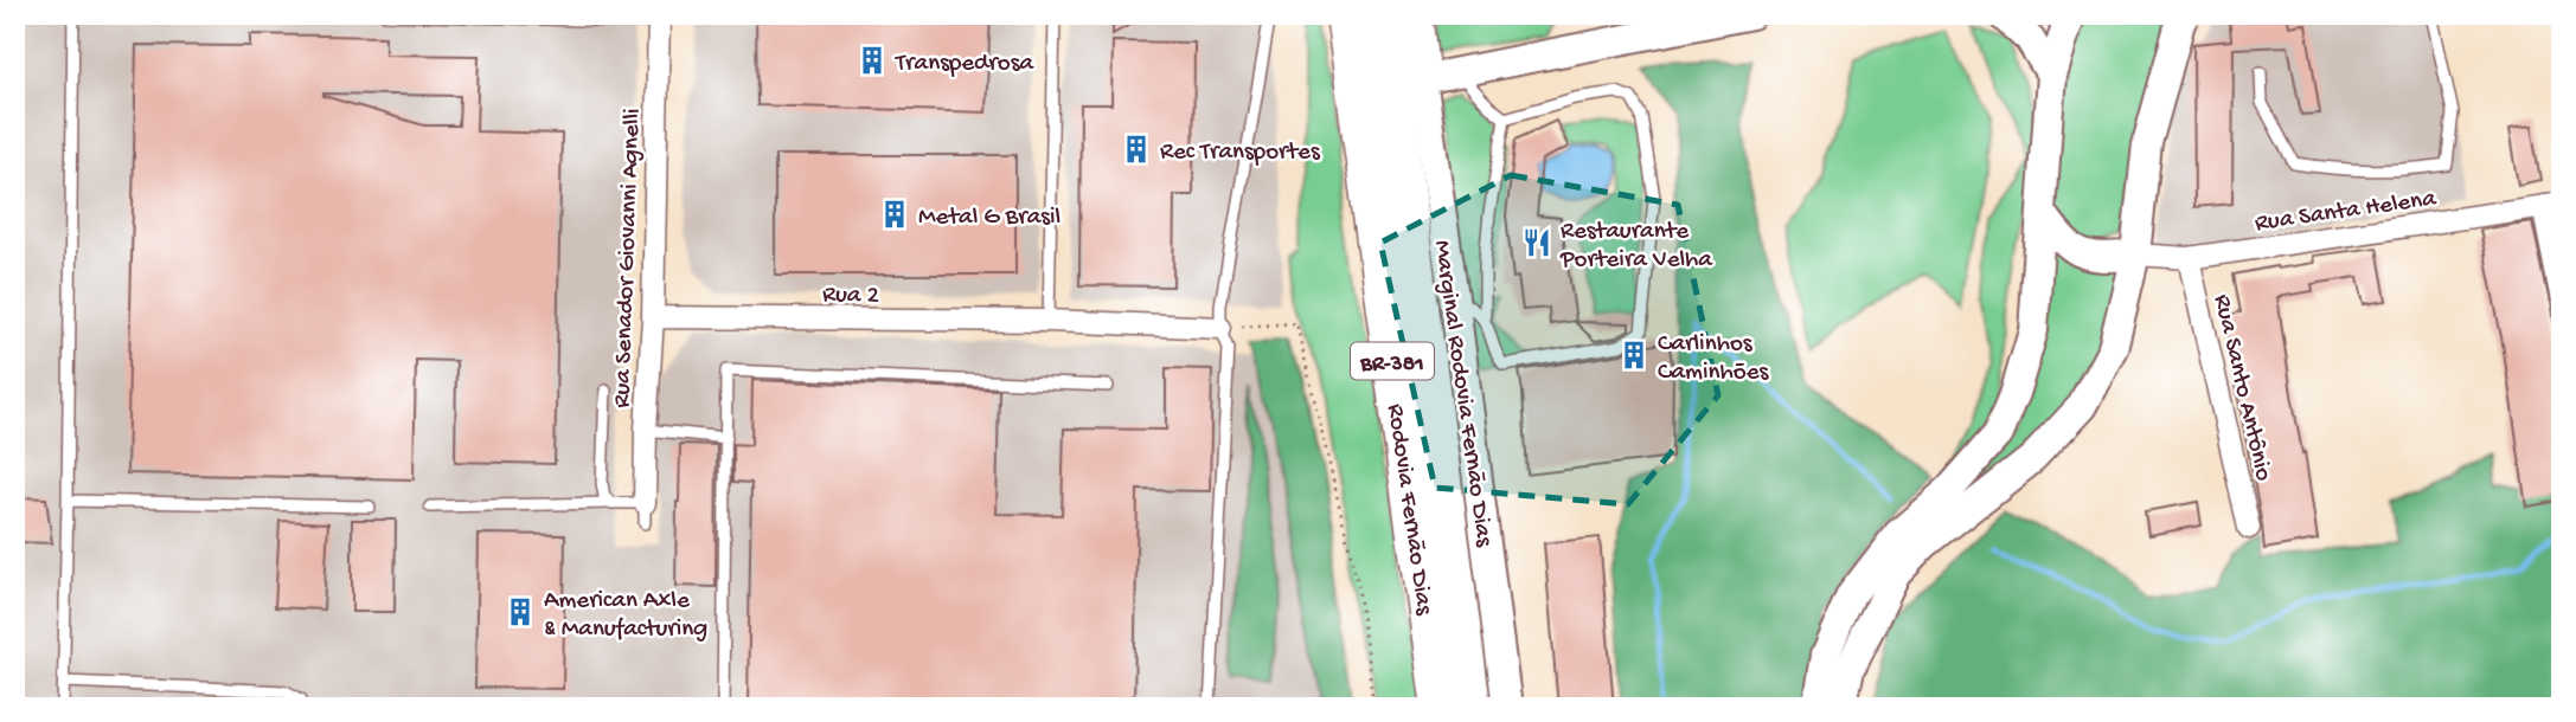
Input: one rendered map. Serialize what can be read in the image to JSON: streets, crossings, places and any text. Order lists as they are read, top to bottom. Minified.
{"streets":{"highway":["BR-381","Rodovia Fernão Dias"],"main road":["Marginal Rodovia Fernão Dias"],"street":["Rua Santa Helena","Rua Senador Giovanni Agnelli","Rua 2","Rua Santo Antônio"]},"crossings":[["Rua Santa Helena","Rua Santo Antônio"],["Rua Senador Giovanni Agnelli","Rua 2"],["BR-381","Marginal Rodovia Fernão Dias"]],"places":{"building":["Transpedrosa","Rec Transportes","Metal G Brasil","Carlinhos Caminhões","American Axle & Manufacturing"],"restaurant":["Restaurante Porteira Velha"]}}
